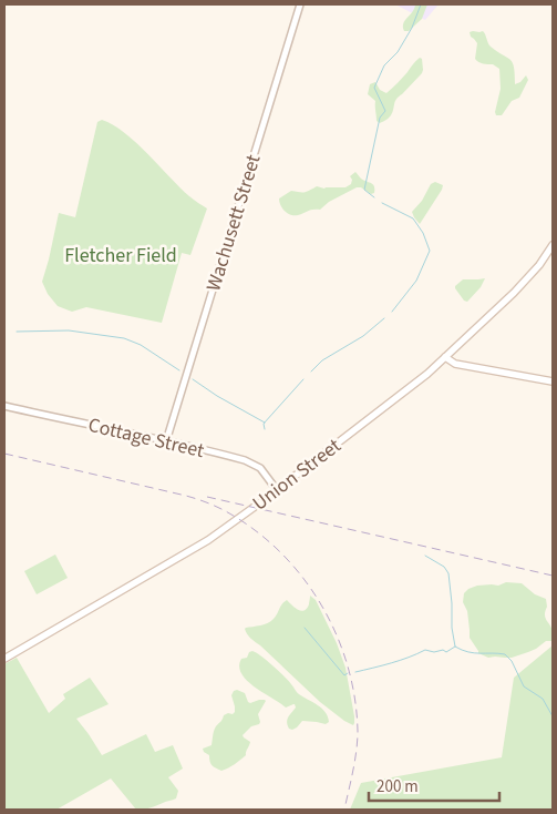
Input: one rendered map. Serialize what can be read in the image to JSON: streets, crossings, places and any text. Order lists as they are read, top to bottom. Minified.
{"streets":{"main road":["Union Street"],"street":["Wachusett Street","Cottage Street"]},"crossings":[["Wachusett Street","Cottage Street"],["Cottage Street","Union Street"]],"parks":["Fletcher Field"],"scale_bar":"200 m"}
